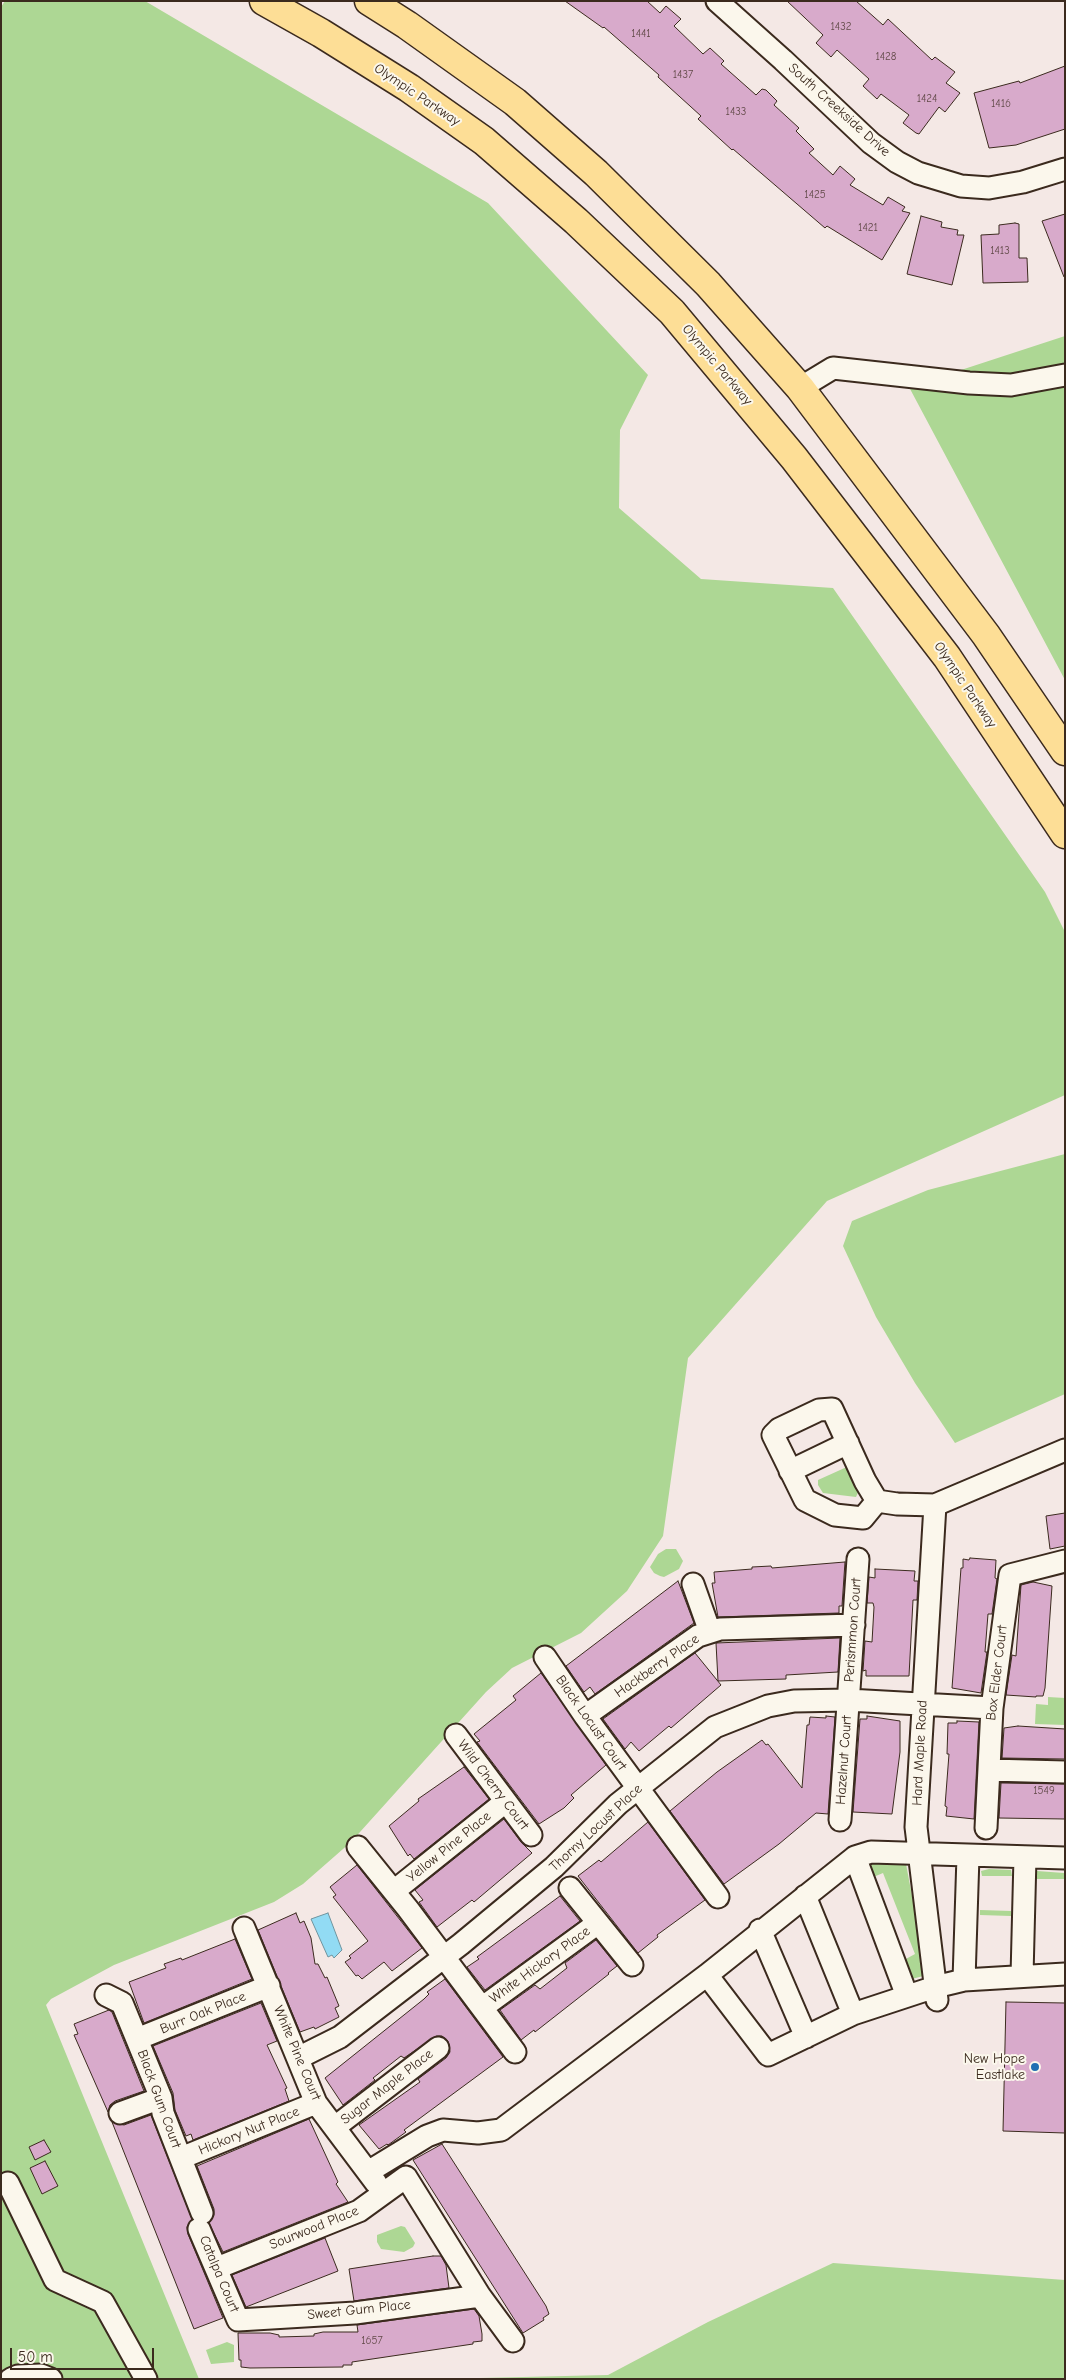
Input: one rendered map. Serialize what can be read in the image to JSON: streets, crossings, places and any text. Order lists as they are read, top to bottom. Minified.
{"streets":{"main road":["Olympic Parkway"],"street":["South Creekside Drive","Perismmon Court","Hackberry Place","Box Elder Court","Black Locust Court","Hard Maple Road","Hazelnut Court","Wild Cherry Court","Thorny Locust Place","Yellow Pine Place","White Hickory Place","Burr Oak Place","White Pine Court","Sugar Maple Place","Black Gum Court","Hickory Nut Place","Sourwood Place","Catalpa Court","Sweet Gum Place"]},"crossings":[["Perismmon Court","Hackberry Place"],["Perismmon Court","Hazelnut Court"],["Perismmon Court","Thorny Locust Place"],["Hackberry Place","Black Locust Court"],["Box Elder Court","Thorny Locust Place"],["Black Locust Court","Thorny Locust Place"],["Hard Maple Road","Thorny Locust Place"],["Hazelnut Court","Thorny Locust Place"],["Wild Cherry Court","Yellow Pine Place"],["Thorny Locust Place","White Pine Court"],["Burr Oak Place","White Pine Court"],["Burr Oak Place","Black Gum Court"],["White Pine Court","Sugar Maple Place"],["White Pine Court","Hickory Nut Place"],["White Pine Court","Sourwood Place"],["Black Gum Court","Hickory Nut Place"],["Black Gum Court","Catalpa Court"],["Sourwood Place","Catalpa Court"],["Sourwood Place","Sweet Gum Place"],["Catalpa Court","Sweet Gum Place"]],"places":["New Hope Eastlake"],"house_numbers":["1432","1441","1428","1437","1424","1416","1433","1425","1421","1413","1549","1657"],"scale_bar":"50 m"}
